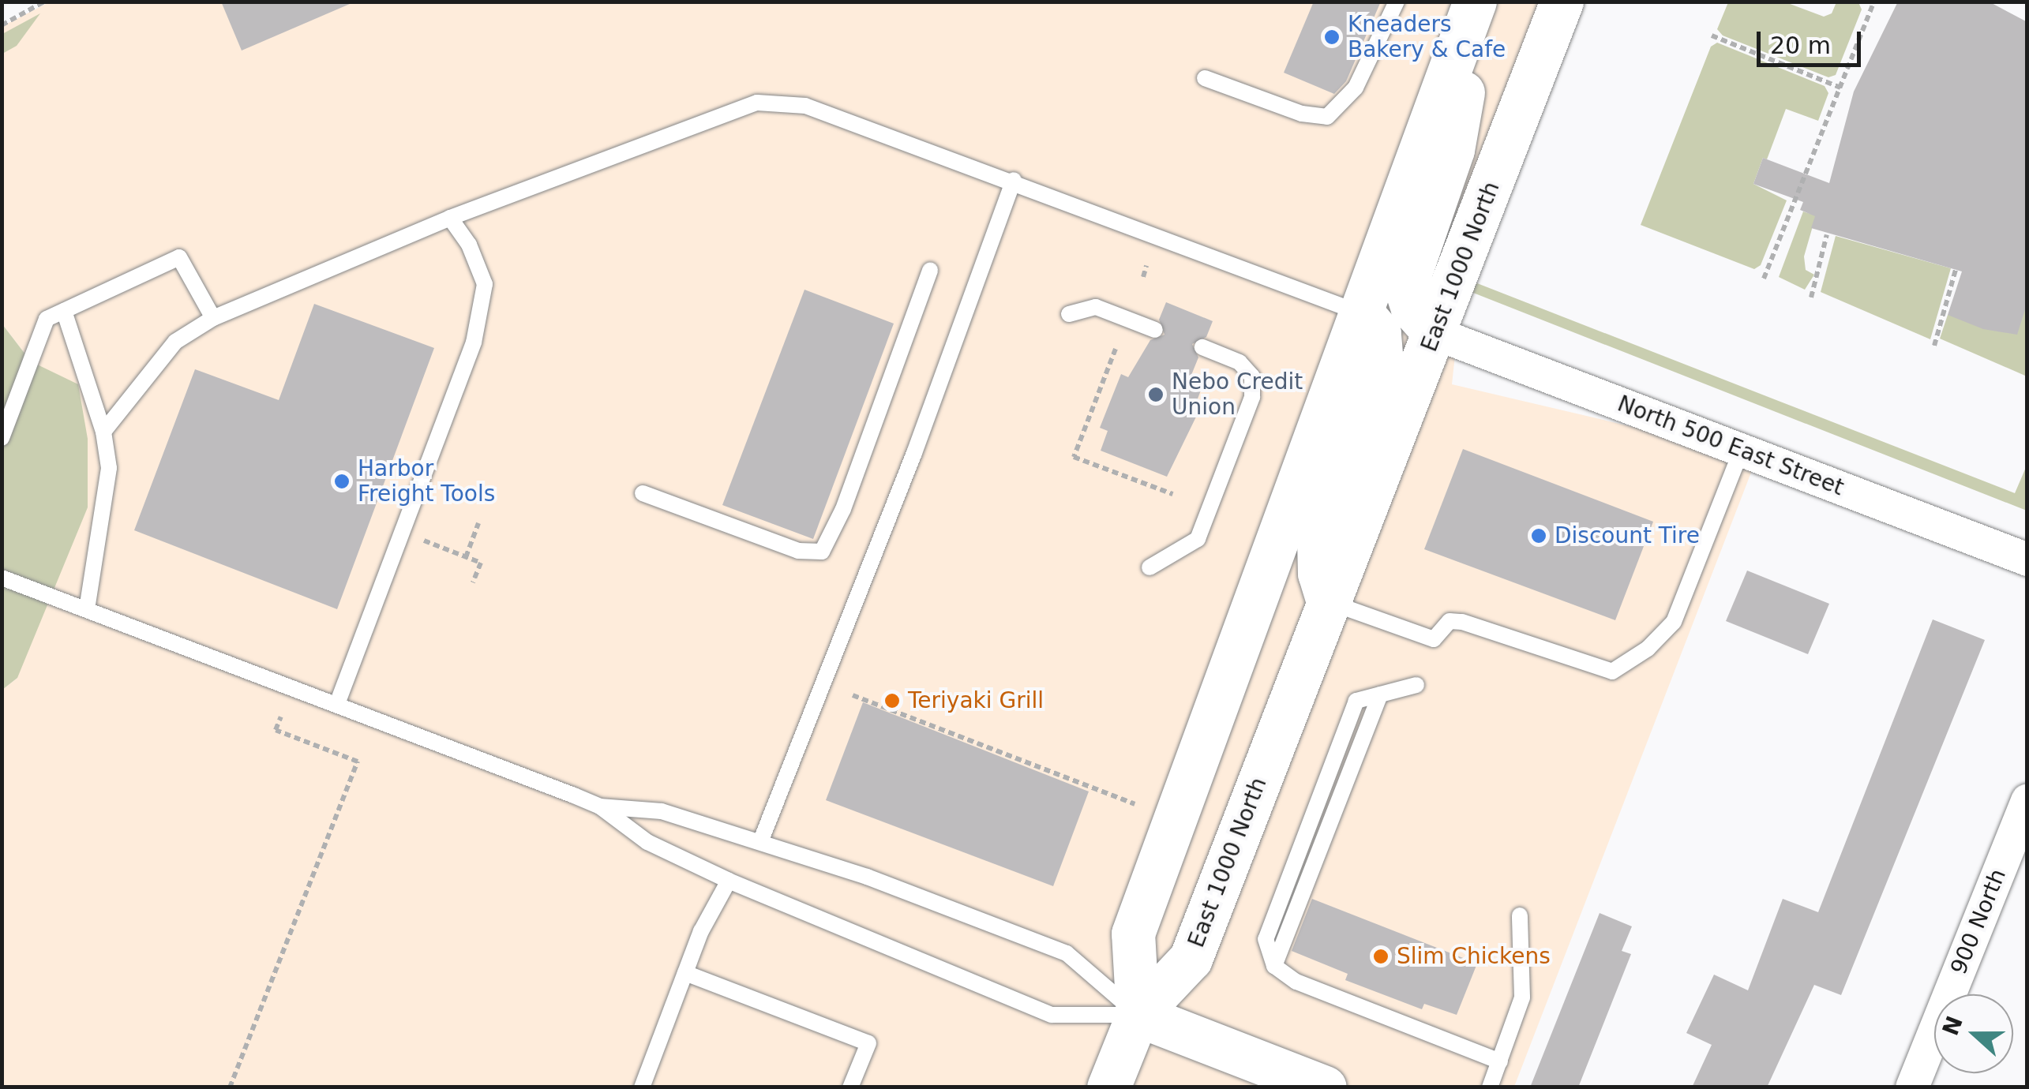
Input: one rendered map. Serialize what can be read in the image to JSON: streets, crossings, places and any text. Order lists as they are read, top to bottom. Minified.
{"streets":{"main road":["East 1000 North"],"street":["North 500 East Street","900 North"]},"crossings":[["East 1000 North","North 500 East Street"]],"places":["Kneaders Bakery & Cafe","Nebo Credit Union","Harbor Freight Tools","Discount Tire","Teriyaki Grill","Slim Chickens"],"scale_bar":"20 m","north":"left"}
